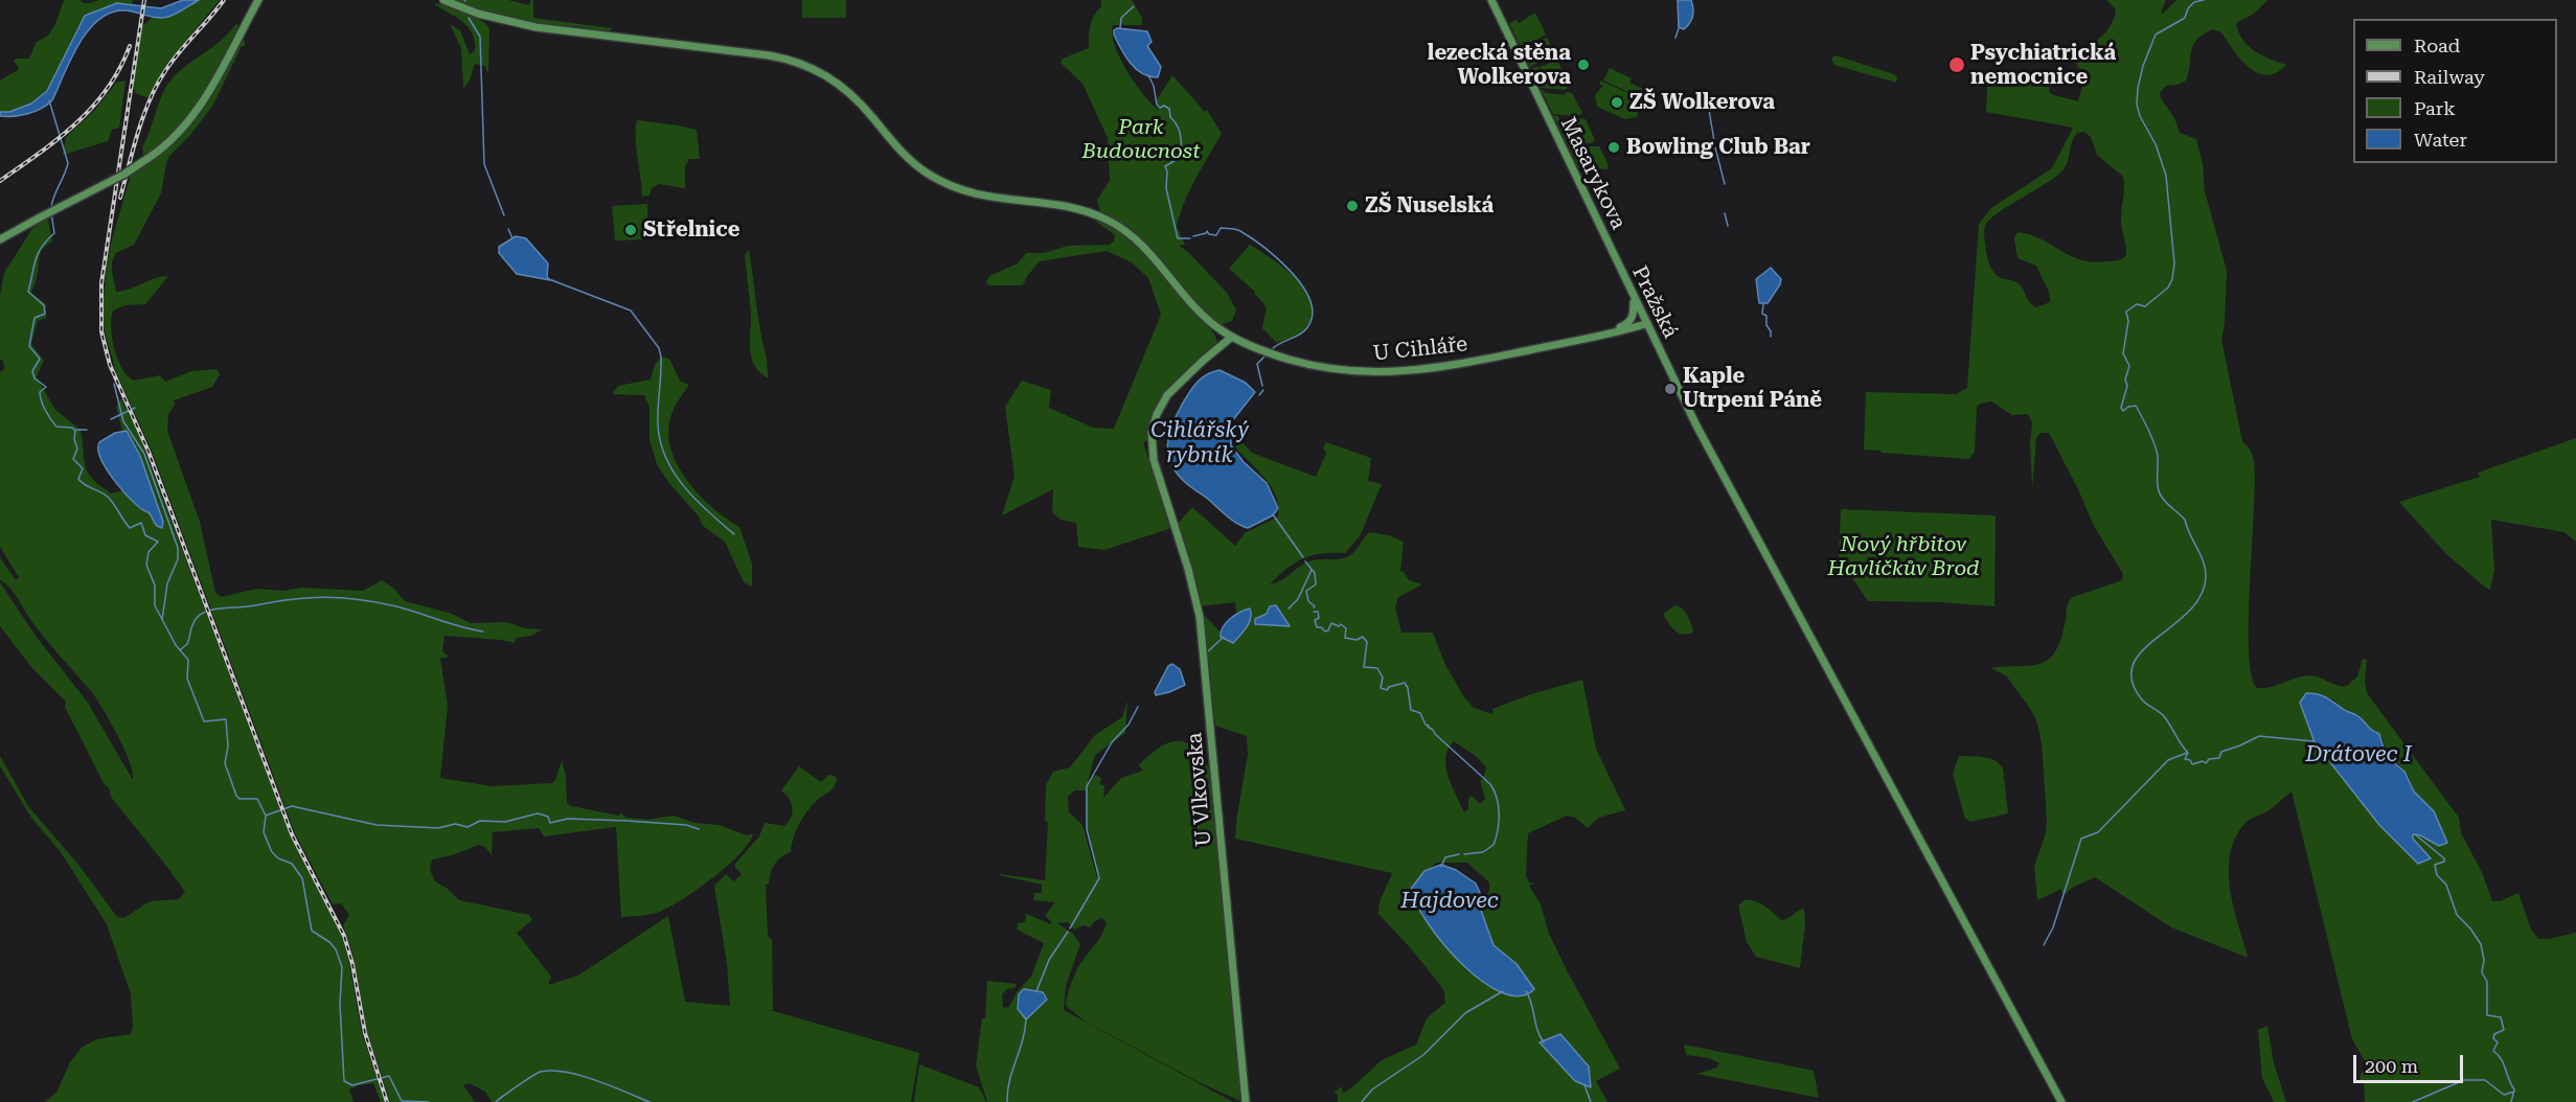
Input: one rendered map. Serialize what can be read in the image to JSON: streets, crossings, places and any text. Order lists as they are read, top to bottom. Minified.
{"streets":{"main road":["Masarykova","Pražská","U Cihláře","U Vlkovska"]},"crossings":[["Masarykova","Pražská"],["U Cihláře","U Vlkovska"]],"water":["Cihlářský rybník","Drátovec I","Hajdovec"],"parks":["Park Budoucnost","Nový hřbitov Havlíčkův Brod"],"places":["lezecká stěna Wolkerova","Psychiatrická nemocnice","ZŠ Wolkerova","Bowling Club Bar","ZŠ Nuselská","Střelnice","Kaple Utrpení Páně"],"legend":["Road","Railway","Park","Water"],"scale_bar":"200 m"}
